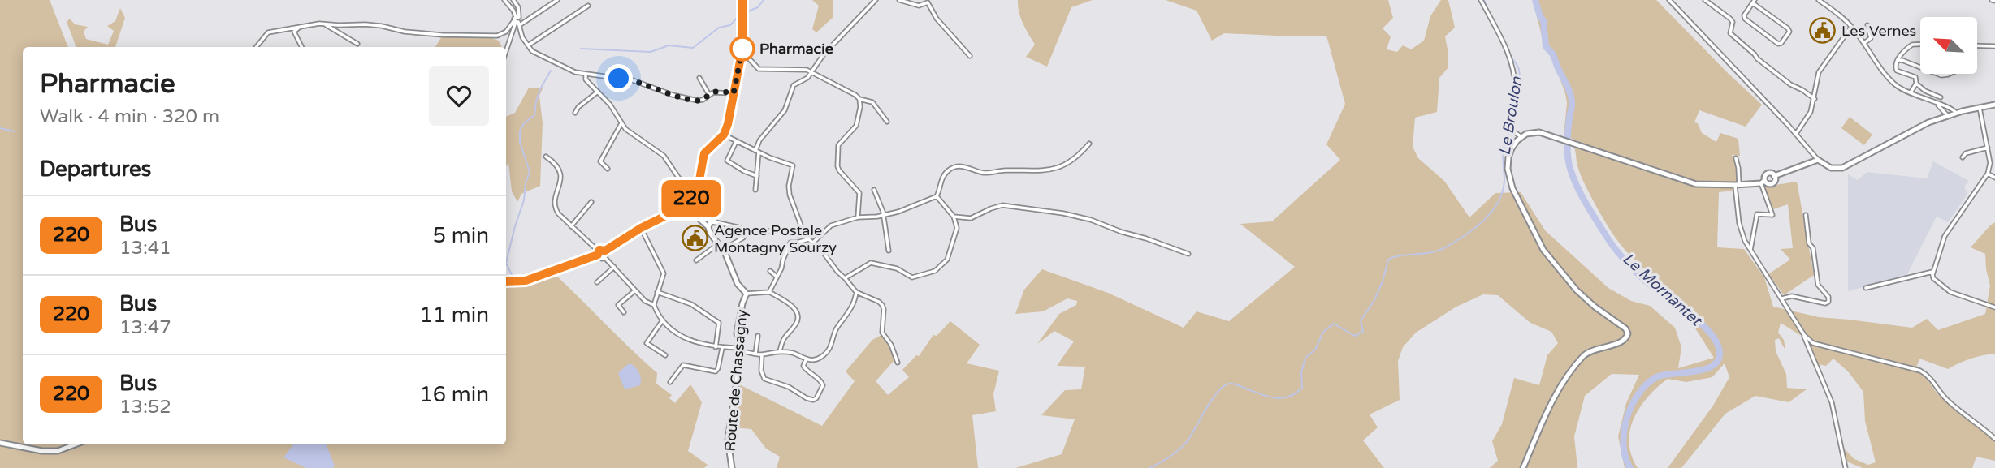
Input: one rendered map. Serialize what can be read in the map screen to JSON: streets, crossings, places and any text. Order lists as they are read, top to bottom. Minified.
{"streets":{"street":["Route de Chassagny"]},"water":["Le Broulon","Le Mornantet"],"places":{"public building":["Les Vernes","Agence Postale Montagny Sourzy"],"other":["Pharmacie"]},"lines":["bus line 220"],"north":"top left","page":{"on_map":"220","heading":[["Pharmacie","Walk · 4 min · 320 m"],"Departures"],"list":[{"mark":"220","name":"Bus","note":"13:41","value":"5 min"},{"mark":"220","name":"Bus","note":"13:47","value":"11 min"},{"mark":"220","name":"Bus","note":"13:52","value":"16 min"}]}}
